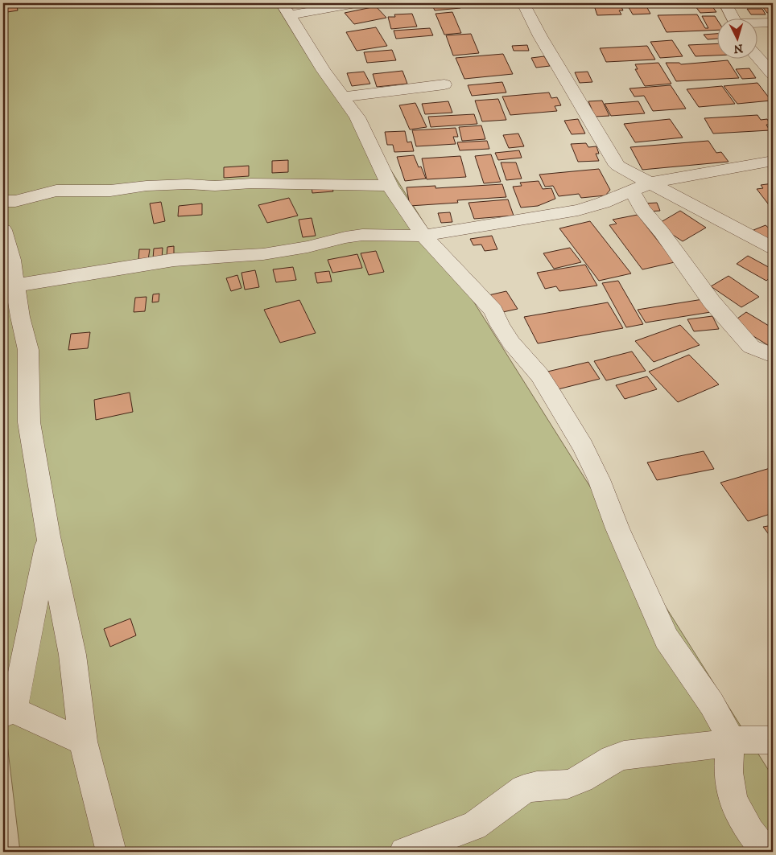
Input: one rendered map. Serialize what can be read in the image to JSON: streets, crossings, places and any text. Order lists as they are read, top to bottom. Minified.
{"north":"bottom"}
